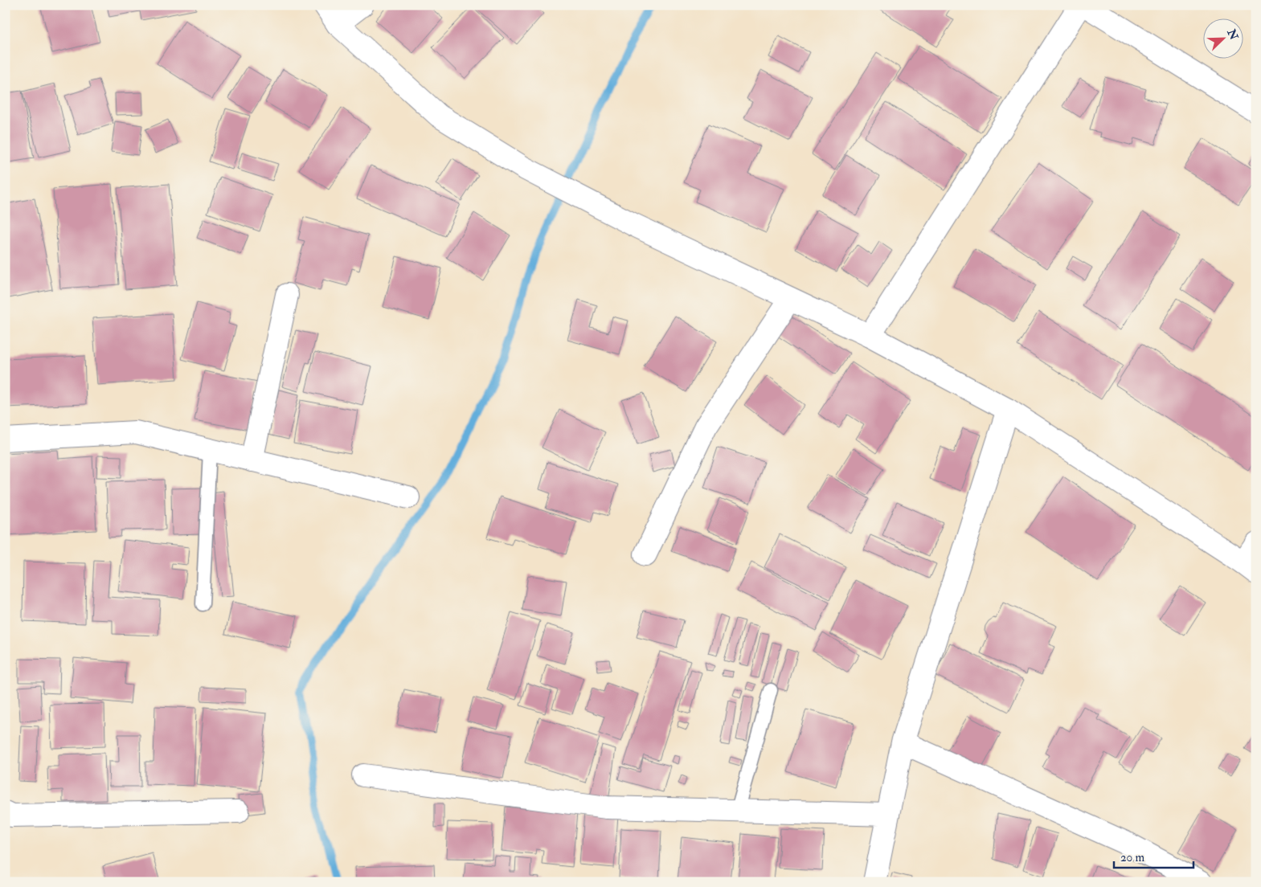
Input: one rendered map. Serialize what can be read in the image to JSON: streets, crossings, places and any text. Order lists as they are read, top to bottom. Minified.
{"scale_bar":"20 m","north":"top right"}
